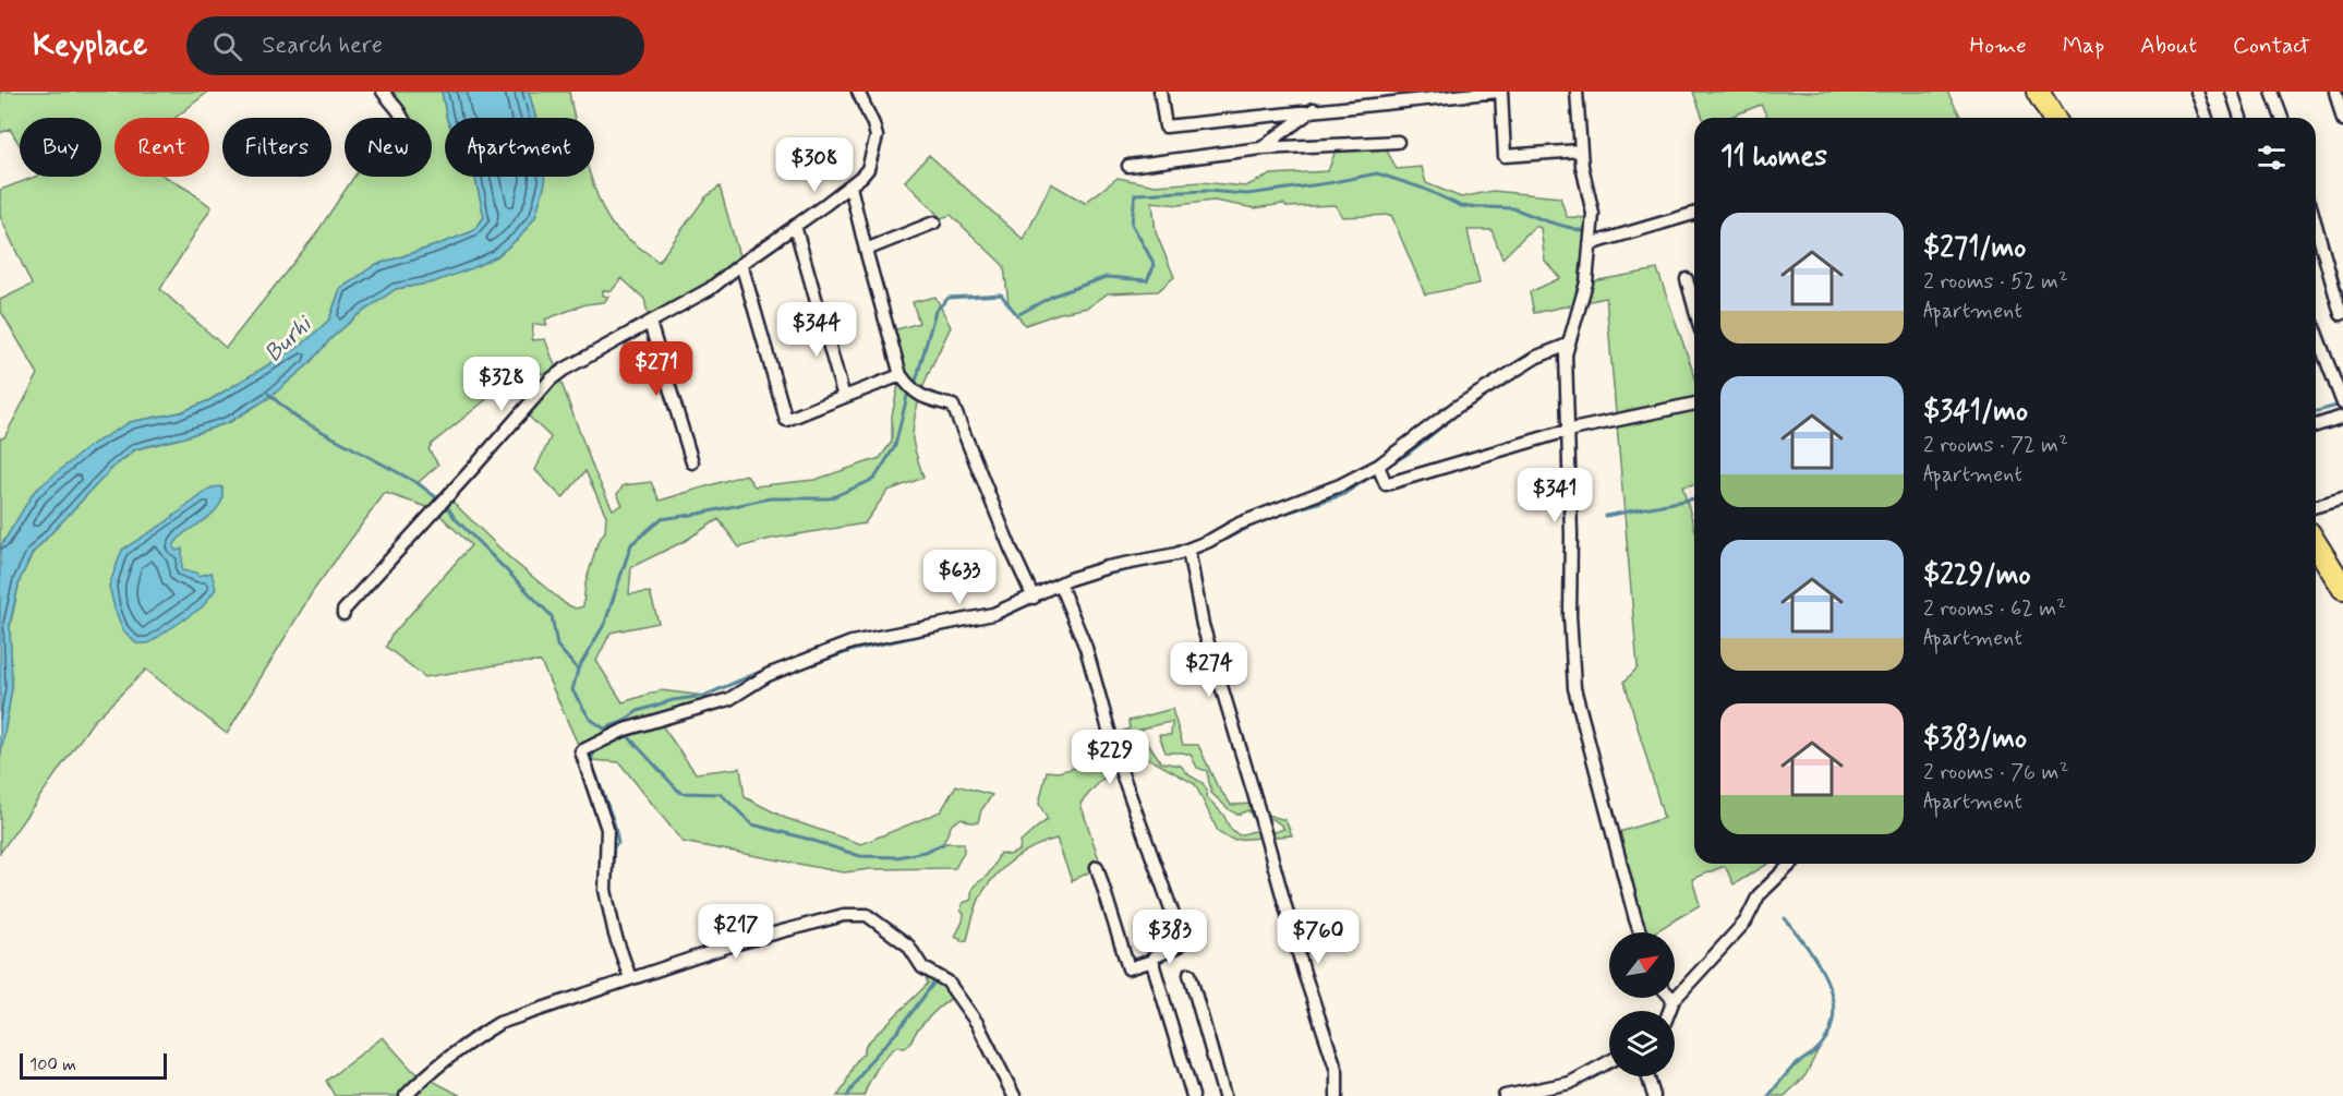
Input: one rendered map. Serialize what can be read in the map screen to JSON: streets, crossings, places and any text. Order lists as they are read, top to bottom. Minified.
{"water":["Burhi"],"scale_bar":"100 m","north":"top right","page":{"header":"Keyplace","search":"Search here","nav":["Home","Map","About","Contact"],"chip":["Buy","Rent","Filters","New","Apartment"],"heading":"11 homes","price":["$308","$344","$271","$328","$341","$633","$274","$229","$217","$383","$760"],"list":[{"name":"$271/mo","note":"2 rooms · 52 m² · Apartment"},{"name":"$341/mo","note":"2 rooms · 72 m² · Apartment"},{"name":"$229/mo","note":"2 rooms · 62 m² · Apartment"},{"name":"$383/mo","note":"2 rooms · 76 m² · Apartment"}],"scale":"100 m"}}
